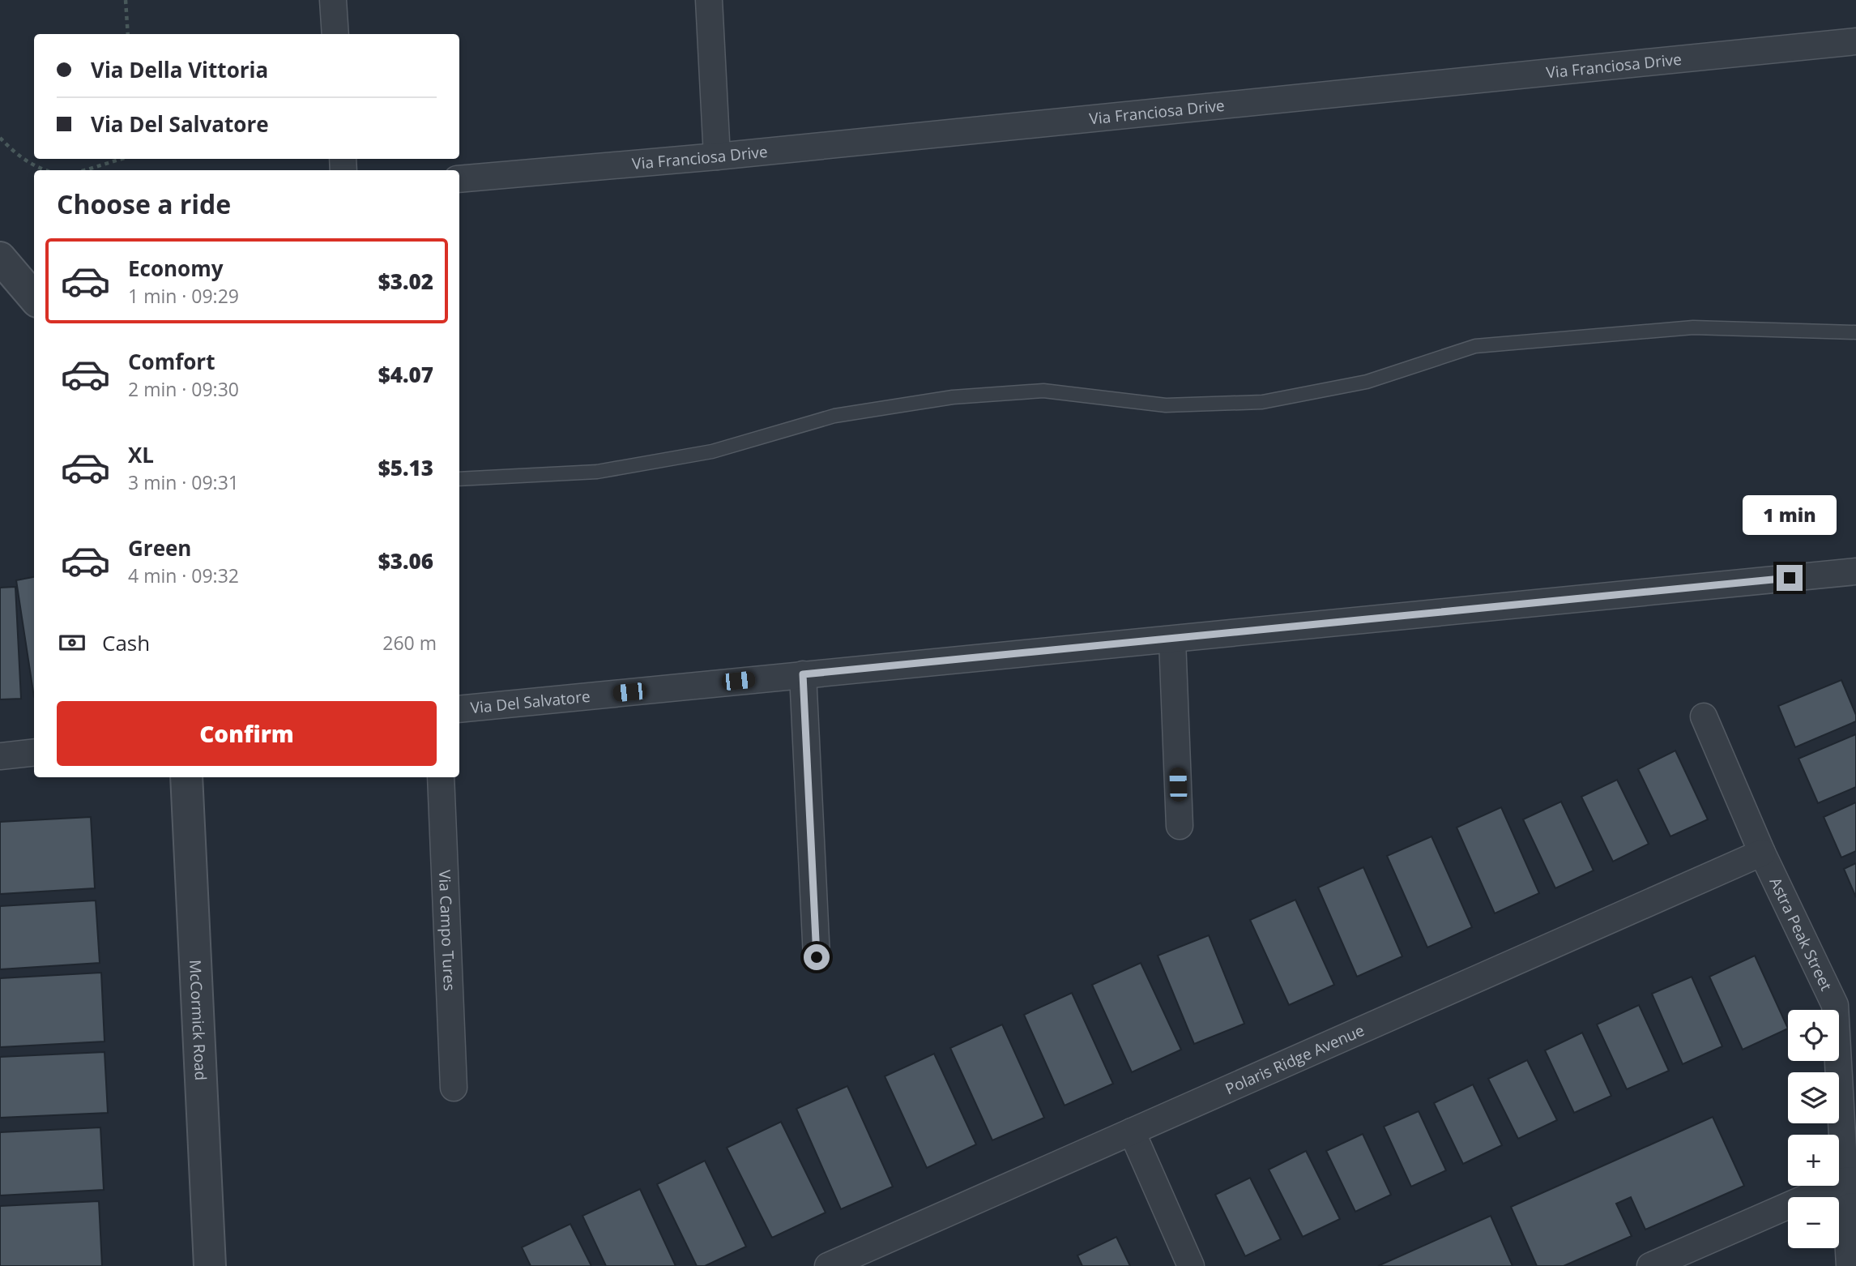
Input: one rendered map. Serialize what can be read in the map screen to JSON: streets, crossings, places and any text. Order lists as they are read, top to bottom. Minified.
{"streets":{"street":["Via Franciosa Drive","Via Del Salvatore","Via Campo Tures","Astra Peak Street","McCormick Road","Polaris Ridge Avenue"]},"crossings":[["Astra Peak Street","Polaris Ridge Avenue"]],"page":{"banner":["Via Della Vittoria","Via Del Salvatore"],"heading":"Choose a ride","list":[{"name":"Economy","note":"1 min · 09:29","value":"$3.02"},{"name":"Comfort","note":"2 min · 09:30","value":"$4.07"},{"name":"XL","note":"3 min · 09:31","value":"$5.13"},{"name":"Green","note":"4 min · 09:32","value":"$3.06"}],"bubble":"1 min","pay":["Cash","260 m"],"buttons":"Confirm","map_buttons":["+","−"]}}
